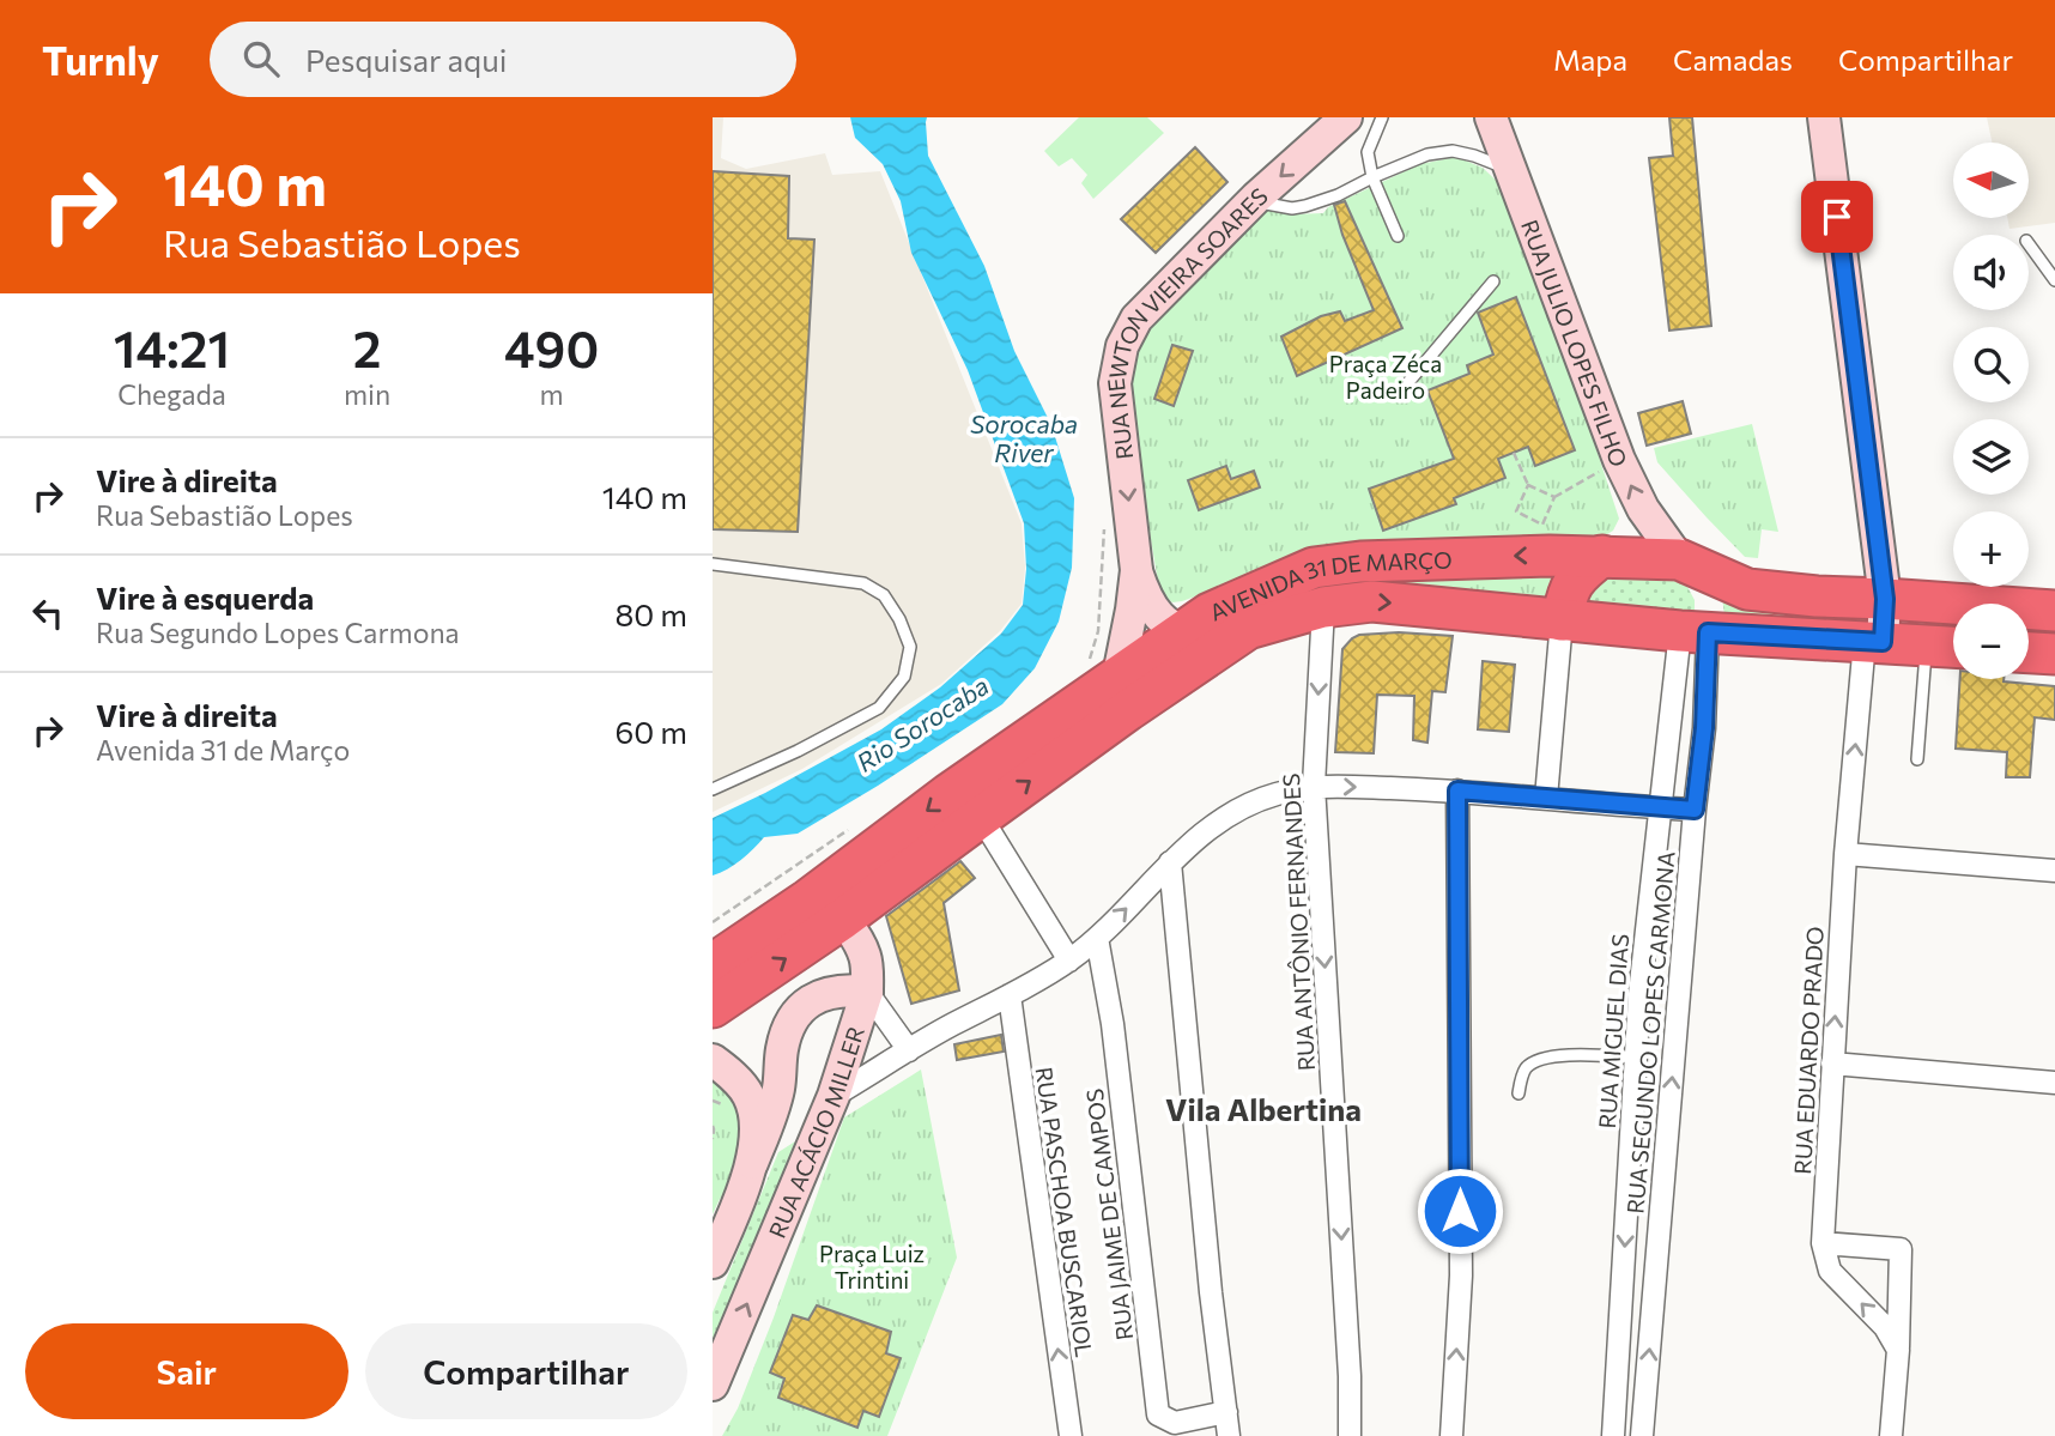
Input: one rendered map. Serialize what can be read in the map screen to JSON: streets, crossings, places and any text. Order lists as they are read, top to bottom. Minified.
{"streets":{"highway":["AVENIDA 31 DE MARÇO"],"main road":["RUA NEWTON VIEIRA SOARES","RUA JULIO LOPES FILHO","RUA ACÁCIO MILLER"],"street":["RUA ANTÔNIO FERNANDES","RUA MIGUEL DIAS","RUA SEGUNDO LOPES CARMONA","RUA EDUARDO PRADO","RUA PASCHOA BUSCARIOL","RUA JAIME DE CAMPOS"]},"crossings":[["RUA JULIO LOPES FILHO","AVENIDA 31 DE MARÇO"],["AVENIDA 31 DE MARÇO","RUA ANTÔNIO FERNANDES"],["AVENIDA 31 DE MARÇO","RUA MIGUEL DIAS"],["AVENIDA 31 DE MARÇO","RUA SEGUNDO LOPES CARMONA"],["AVENIDA 31 DE MARÇO","RUA EDUARDO PRADO"],["AVENIDA 31 DE MARÇO","RUA ACÁCIO MILLER"],["RUA MIGUEL DIAS","RUA SEGUNDO LOPES CARMONA"]],"one_way":["RUA NEWTON VIEIRA SOARES","RUA SEGUNDO LOPES CARMONA","RUA EDUARDO PRADO"],"districts":["Vila Albertina"],"water":["Sorocaba River","Rio Sorocaba"],"parks":["Praça Zéca Padeiro","Praça Luiz Trintini"],"north":"left","page":{"header":"Turnly","search":"Pesquisar aqui","nav":["Mapa","Camadas","Compartilhar"],"turn":["140 m","Rua Sebastião Lopes"],"map_buttons":["+","−"],"eta":["14:21","Chegada","2","min","490","m"],"list":[{"name":"Vire à direita","note":"Rua Sebastião Lopes","value":"140 m"},{"name":"Vire à esquerda","note":"Rua Segundo Lopes Carmona","value":"80 m"},{"name":"Vire à direita","note":"Avenida 31 de Março","value":"60 m"}],"buttons":["Sair","Compartilhar"]}}
